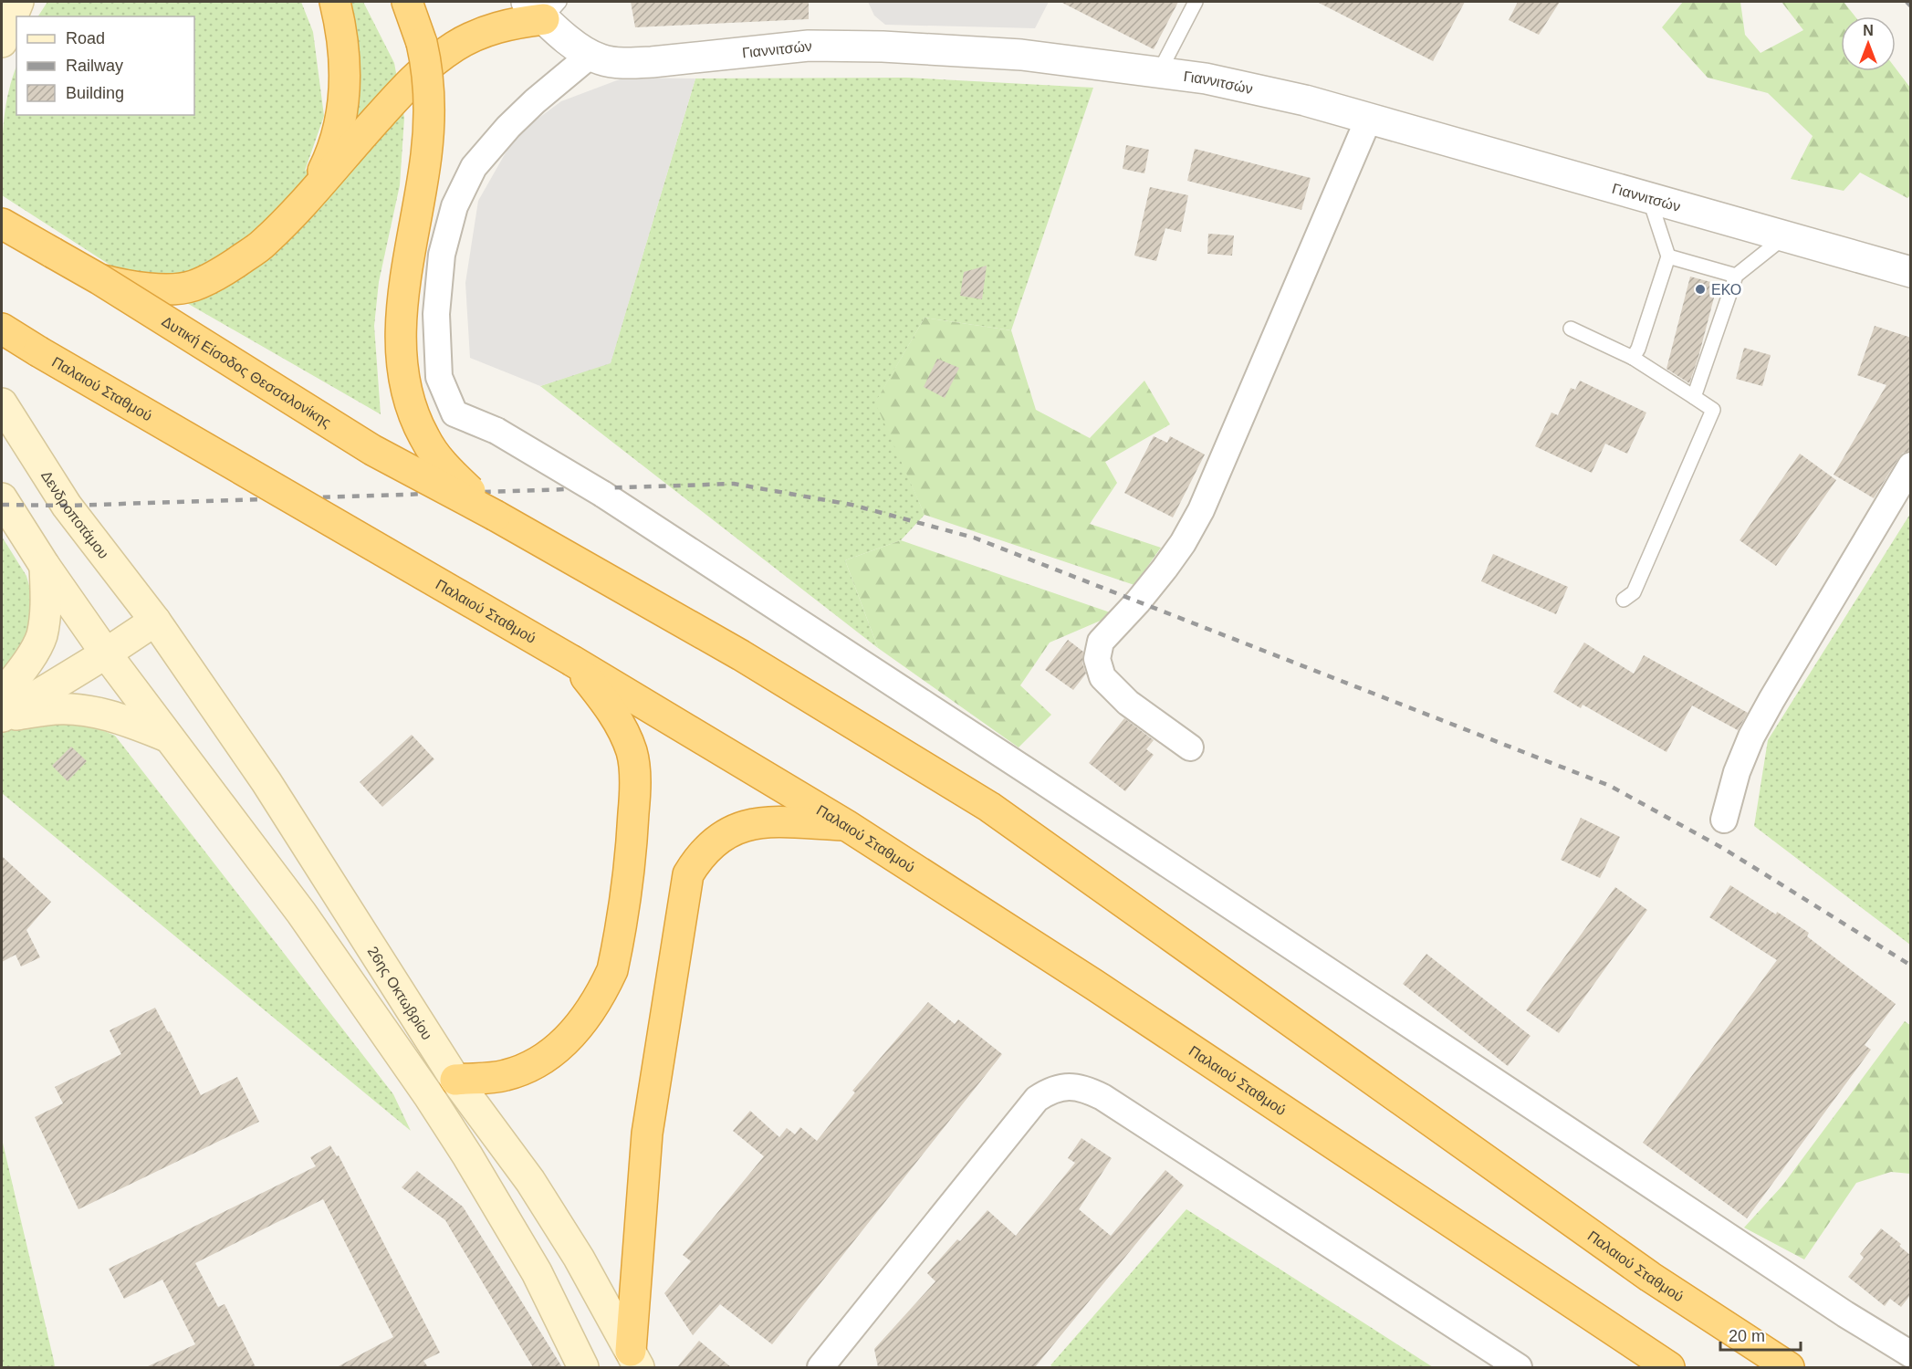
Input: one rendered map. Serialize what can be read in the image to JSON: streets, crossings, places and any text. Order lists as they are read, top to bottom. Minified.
{"streets":{"highway":["Δυτική Είσοδος Θεσσαλονίκης","Παλαιού Σταθμού"],"main road":["Δενδροποτάμου","26ης Οκτωβρίου"],"street":["Γιαννιτσών"]},"crossings":[["Δυτική Είσοδος Θεσσαλονίκης","Παλαιού Σταθμού"],["Δενδροποτάμου","26ης Οκτωβρίου"]],"places":["ΕΚΟ"],"legend":["Road","Railway","Building"],"scale_bar":"20 m","north":"top"}
